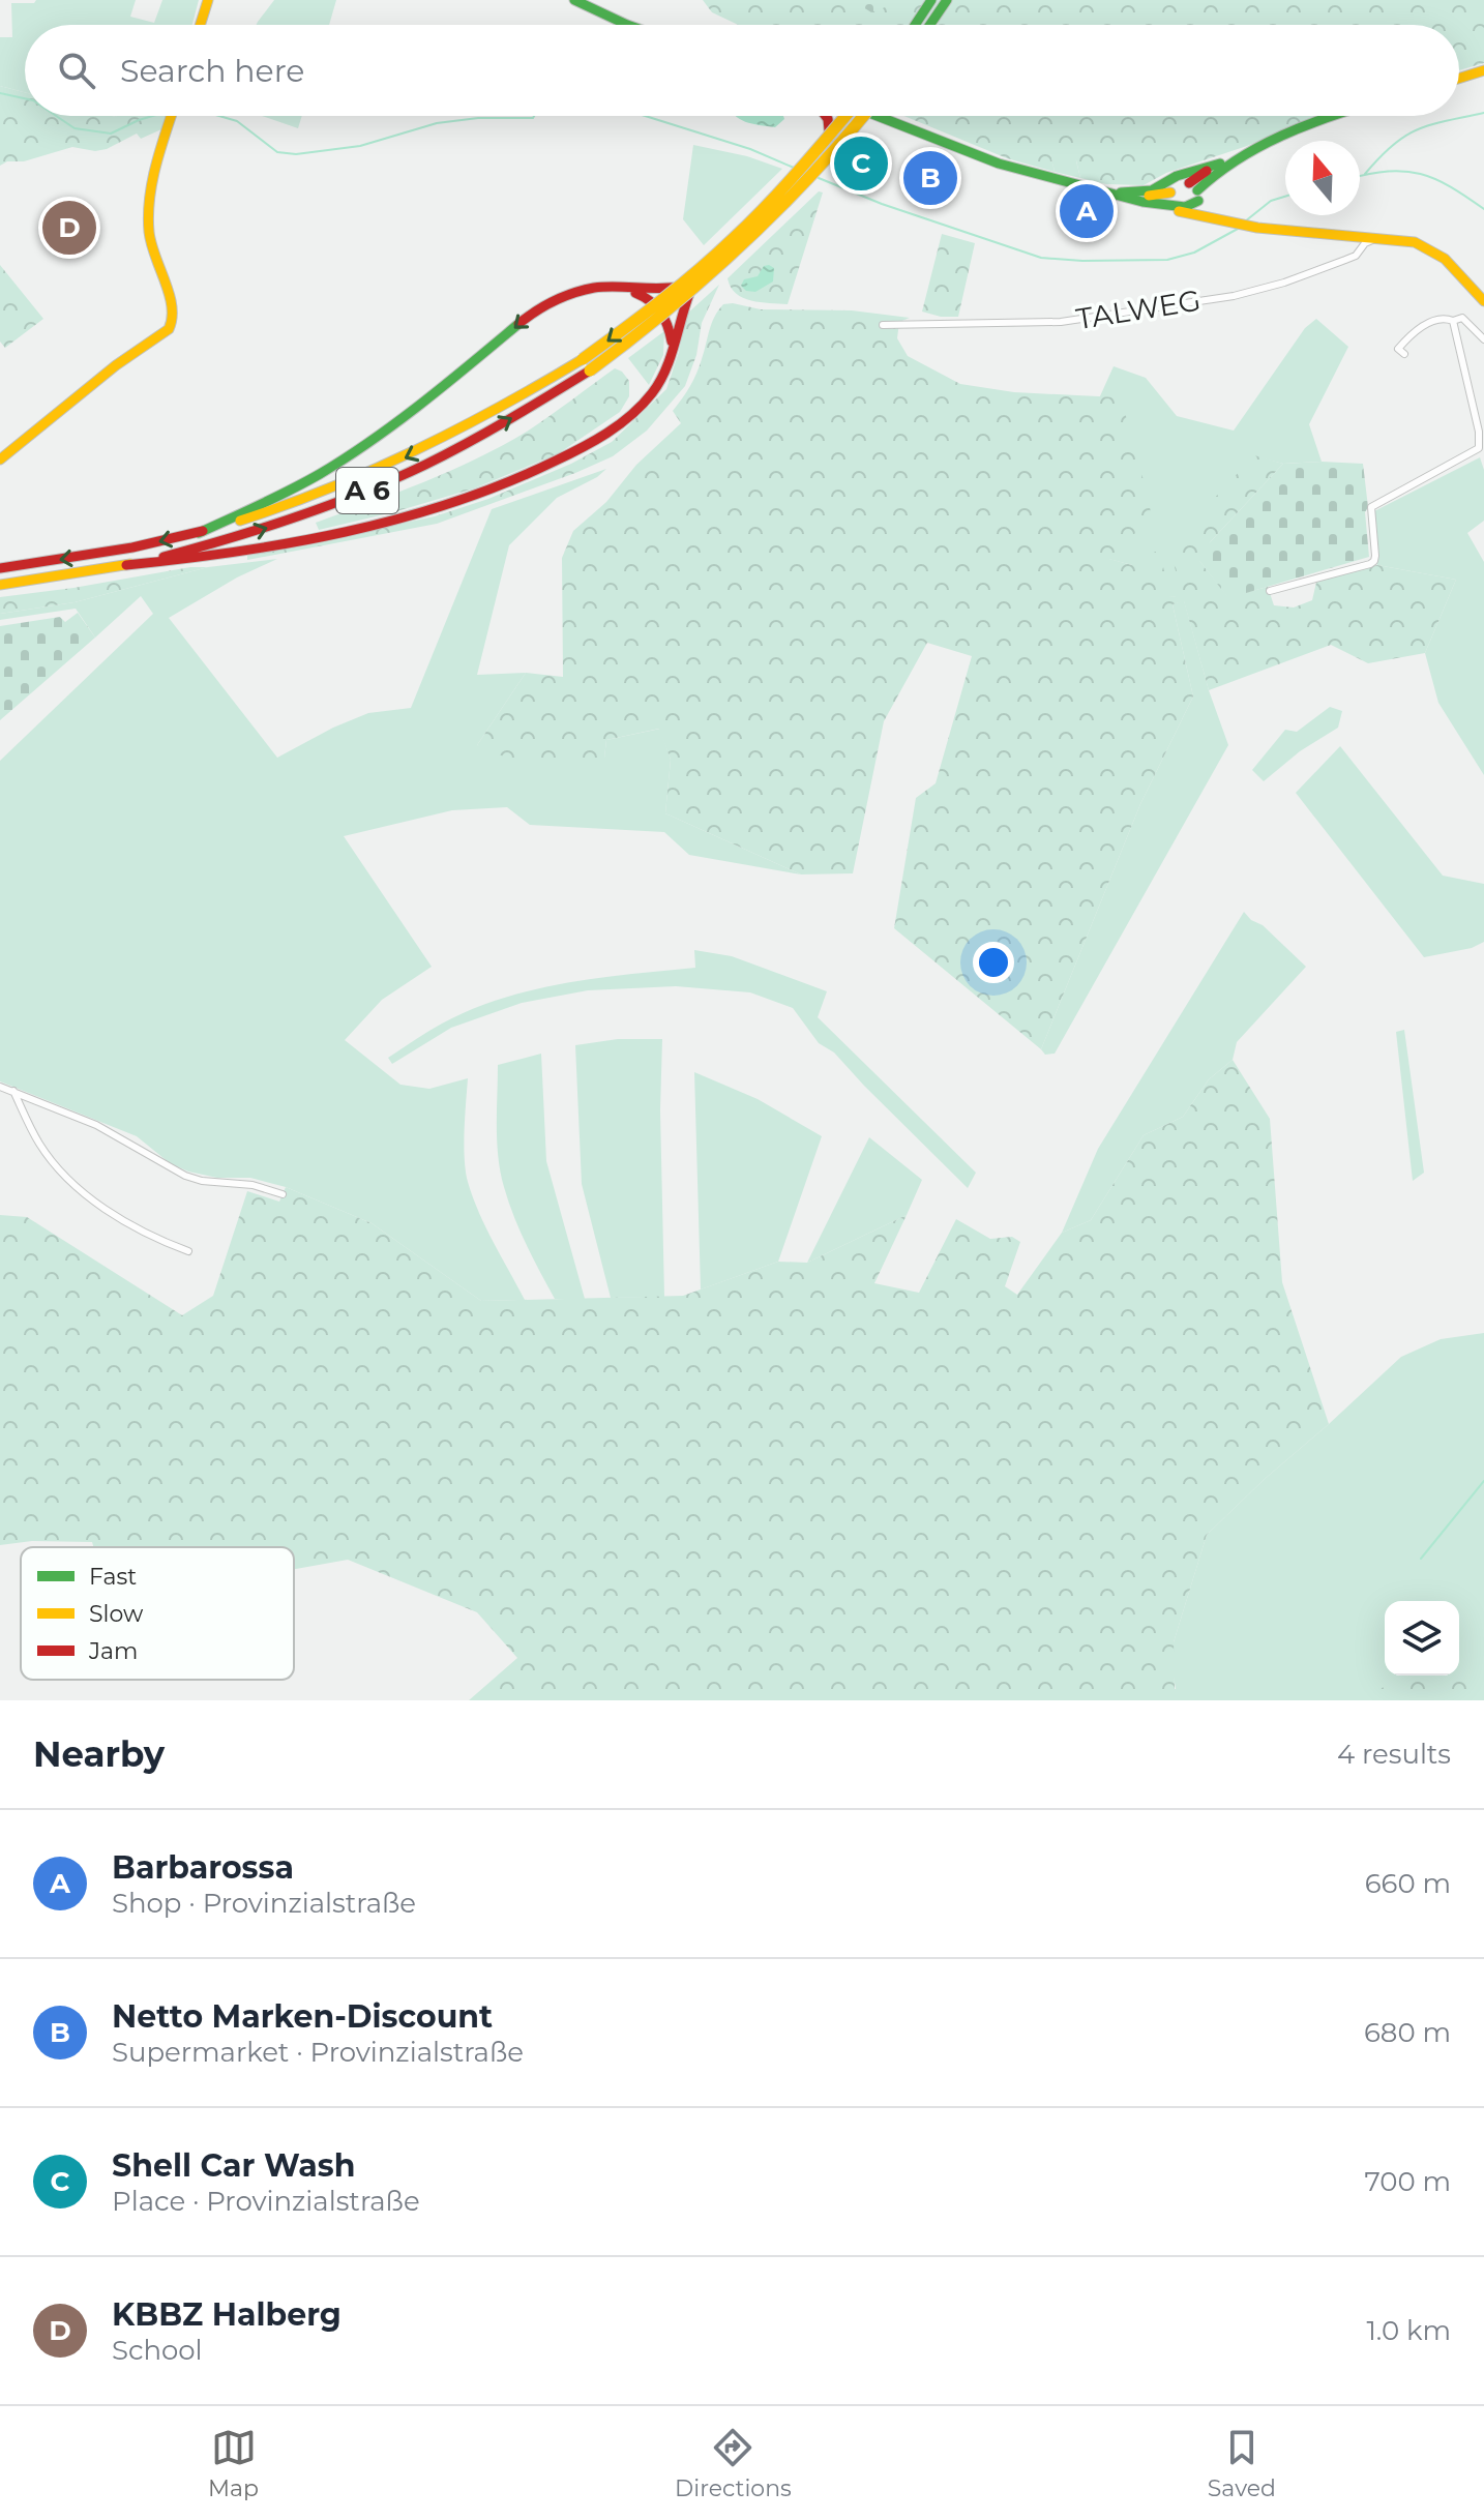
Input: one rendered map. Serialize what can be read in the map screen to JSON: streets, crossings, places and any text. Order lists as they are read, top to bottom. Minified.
{"streets":{"main road":["A 6"],"street":["TALWEG"]},"legend":["Fast","Slow","Jam"],"north":"top","page":{"search":"Search here","pins":["C","B","A","D"],"heading":["Nearby","4 results"],"list":[{"mark":"A","name":"Barbarossa","note":"Shop · Provinzialstraße","value":"660 m"},{"mark":"B","name":"Netto Marken-Discount","note":"Supermarket · Provinzialstraße","value":"680 m"},{"mark":"C","name":"Shell Car Wash","note":"Place · Provinzialstraße","value":"700 m"},{"mark":"D","name":"KBBZ Halberg","note":"School","value":"1.0 km"}],"nav":["Map","Directions","Saved"]}}
